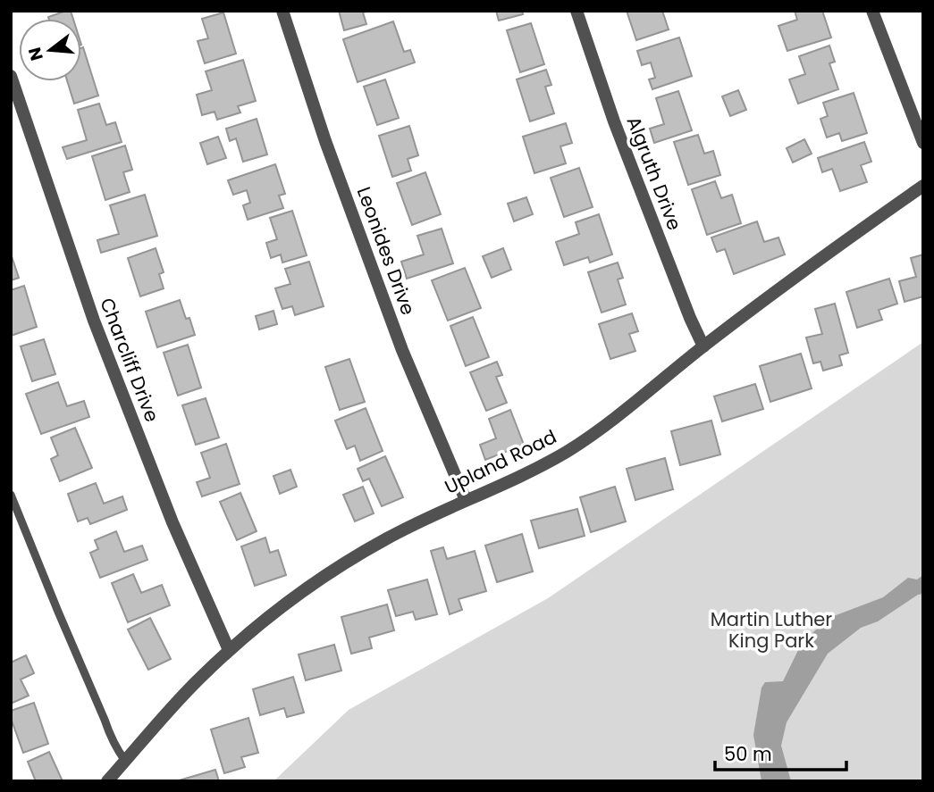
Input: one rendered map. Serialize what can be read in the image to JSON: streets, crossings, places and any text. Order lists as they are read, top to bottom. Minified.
{"streets":{"street":["Algruth Drive","Leonides Drive","Charcliff Drive","Upland Road"]},"crossings":[["Algruth Drive","Upland Road"],["Leonides Drive","Upland Road"],["Charcliff Drive","Upland Road"]],"parks":["Martin Luther King Park"],"scale_bar":"50 m","north":"left"}
